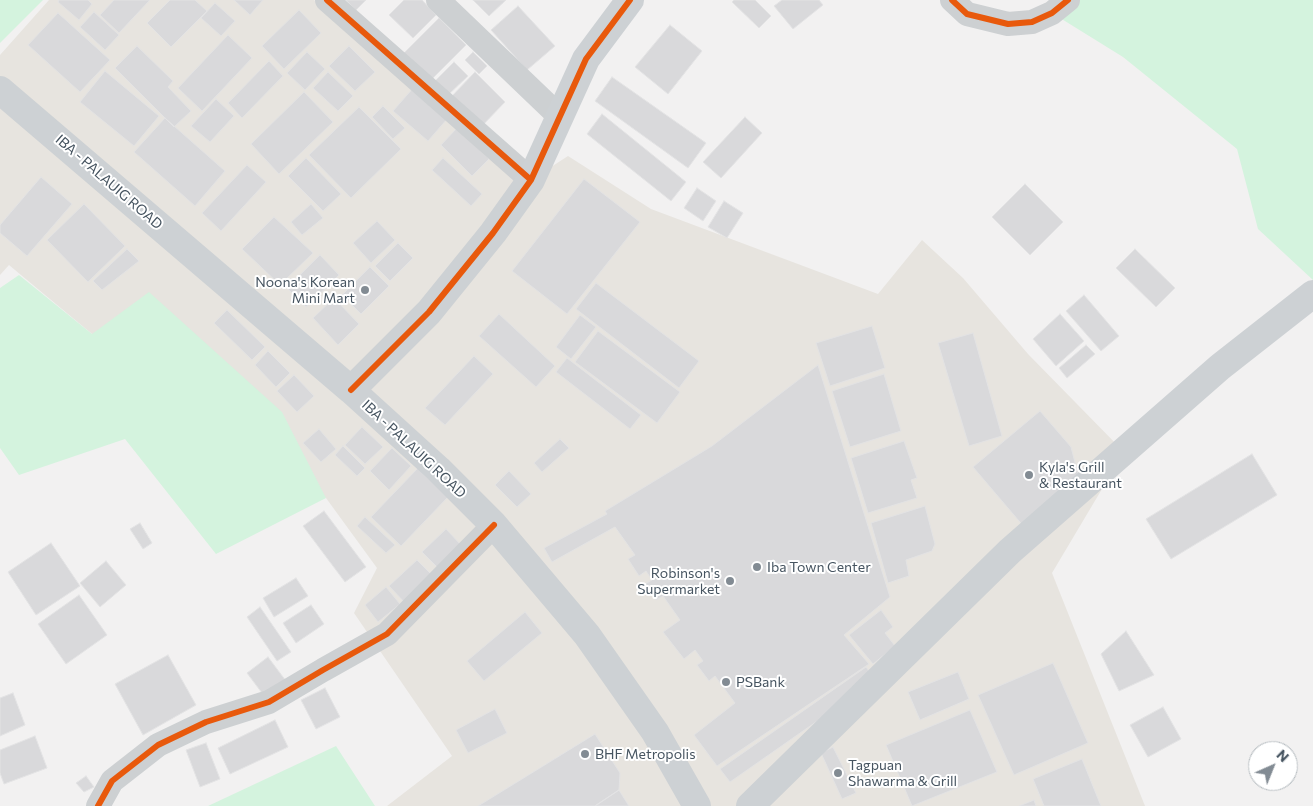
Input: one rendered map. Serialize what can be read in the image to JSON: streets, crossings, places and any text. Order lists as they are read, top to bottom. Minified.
{"streets":{"main road":["IBA - PALAUIG ROAD"]},"places":["Noona's Korean Mini Mart","Kyla's Grill & Restaurant","Iba Town Center","Robinson's Supermarket","PSBank","BHF Metropolis","Tagpuan Shawarma & Grill"],"north":"top right"}
